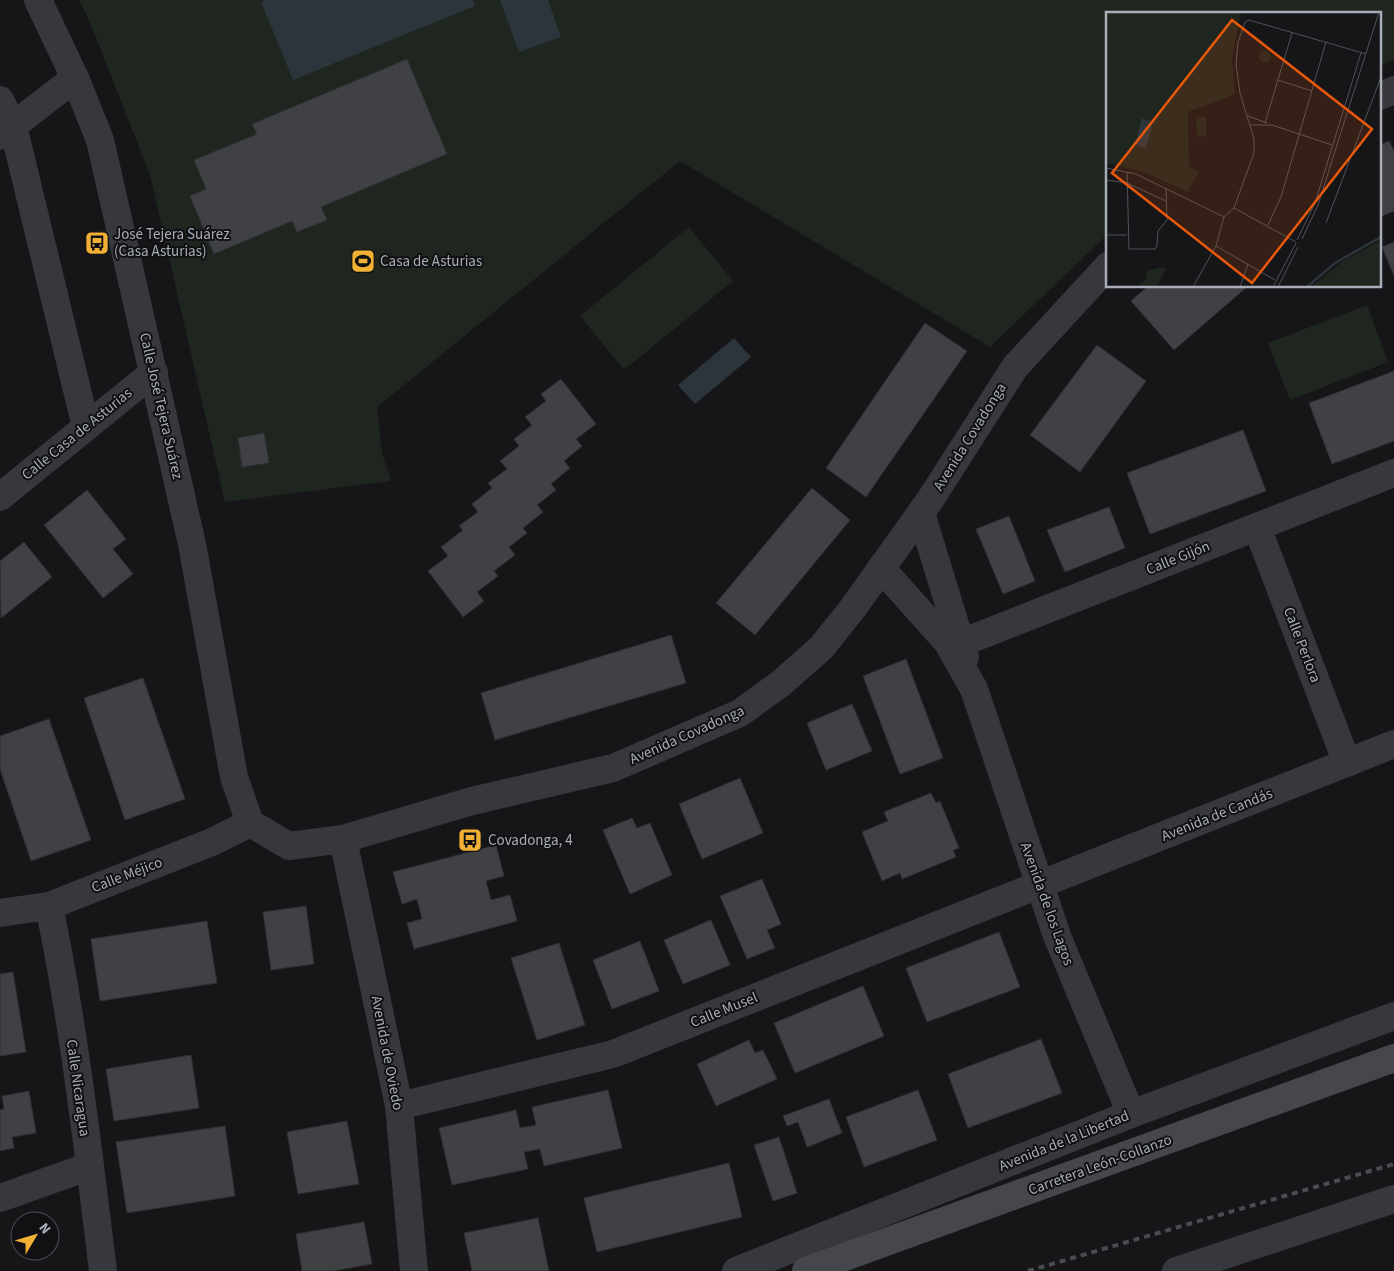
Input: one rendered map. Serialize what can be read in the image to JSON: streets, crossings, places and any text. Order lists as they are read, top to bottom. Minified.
{"streets":{"main road":["Carretera León-Collanzo"],"street":["Calle José Tejera Suárez","Calle Casa de Asturias","Avenida Covadonga","Calle Gijón","Calle Perlora","Avenida de Candás","Calle Méjico","Avenida de los Lagos","Calle Musel","Avenida de Oviedo","Calle Nicaragua","Avenida de la Libertad"]},"crossings":[["Calle José Tejera Suárez","Calle Casa de Asturias"],["Calle José Tejera Suárez","Avenida Covadonga"],["Calle José Tejera Suárez","Calle Méjico"],["Avenida Covadonga","Calle Méjico"],["Avenida Covadonga","Avenida de los Lagos"],["Avenida Covadonga","Avenida de Oviedo"],["Calle Gijón","Calle Perlora"],["Calle Gijón","Avenida de los Lagos"],["Calle Perlora","Avenida de Candás"],["Avenida de Candás","Avenida de los Lagos"],["Avenida de Candás","Calle Musel"],["Calle Méjico","Calle Nicaragua"],["Avenida de los Lagos","Calle Musel"],["Avenida de los Lagos","Avenida de la Libertad"],["Calle Musel","Avenida de Oviedo"]],"places":{"bus stop":["José Tejera Suárez (Casa Asturias)","Covadonga, 4"],"sports":["Casa de Asturias"]},"north":"top right"}
